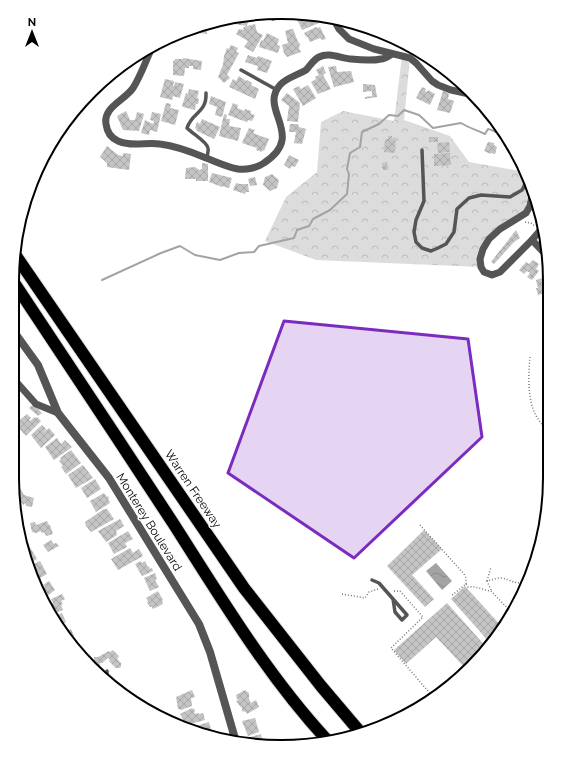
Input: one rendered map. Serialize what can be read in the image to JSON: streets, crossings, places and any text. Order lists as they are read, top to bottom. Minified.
{"streets":{"highway":["Warren Freeway"],"street":["Monterey Boulevard"]},"north":"top"}
